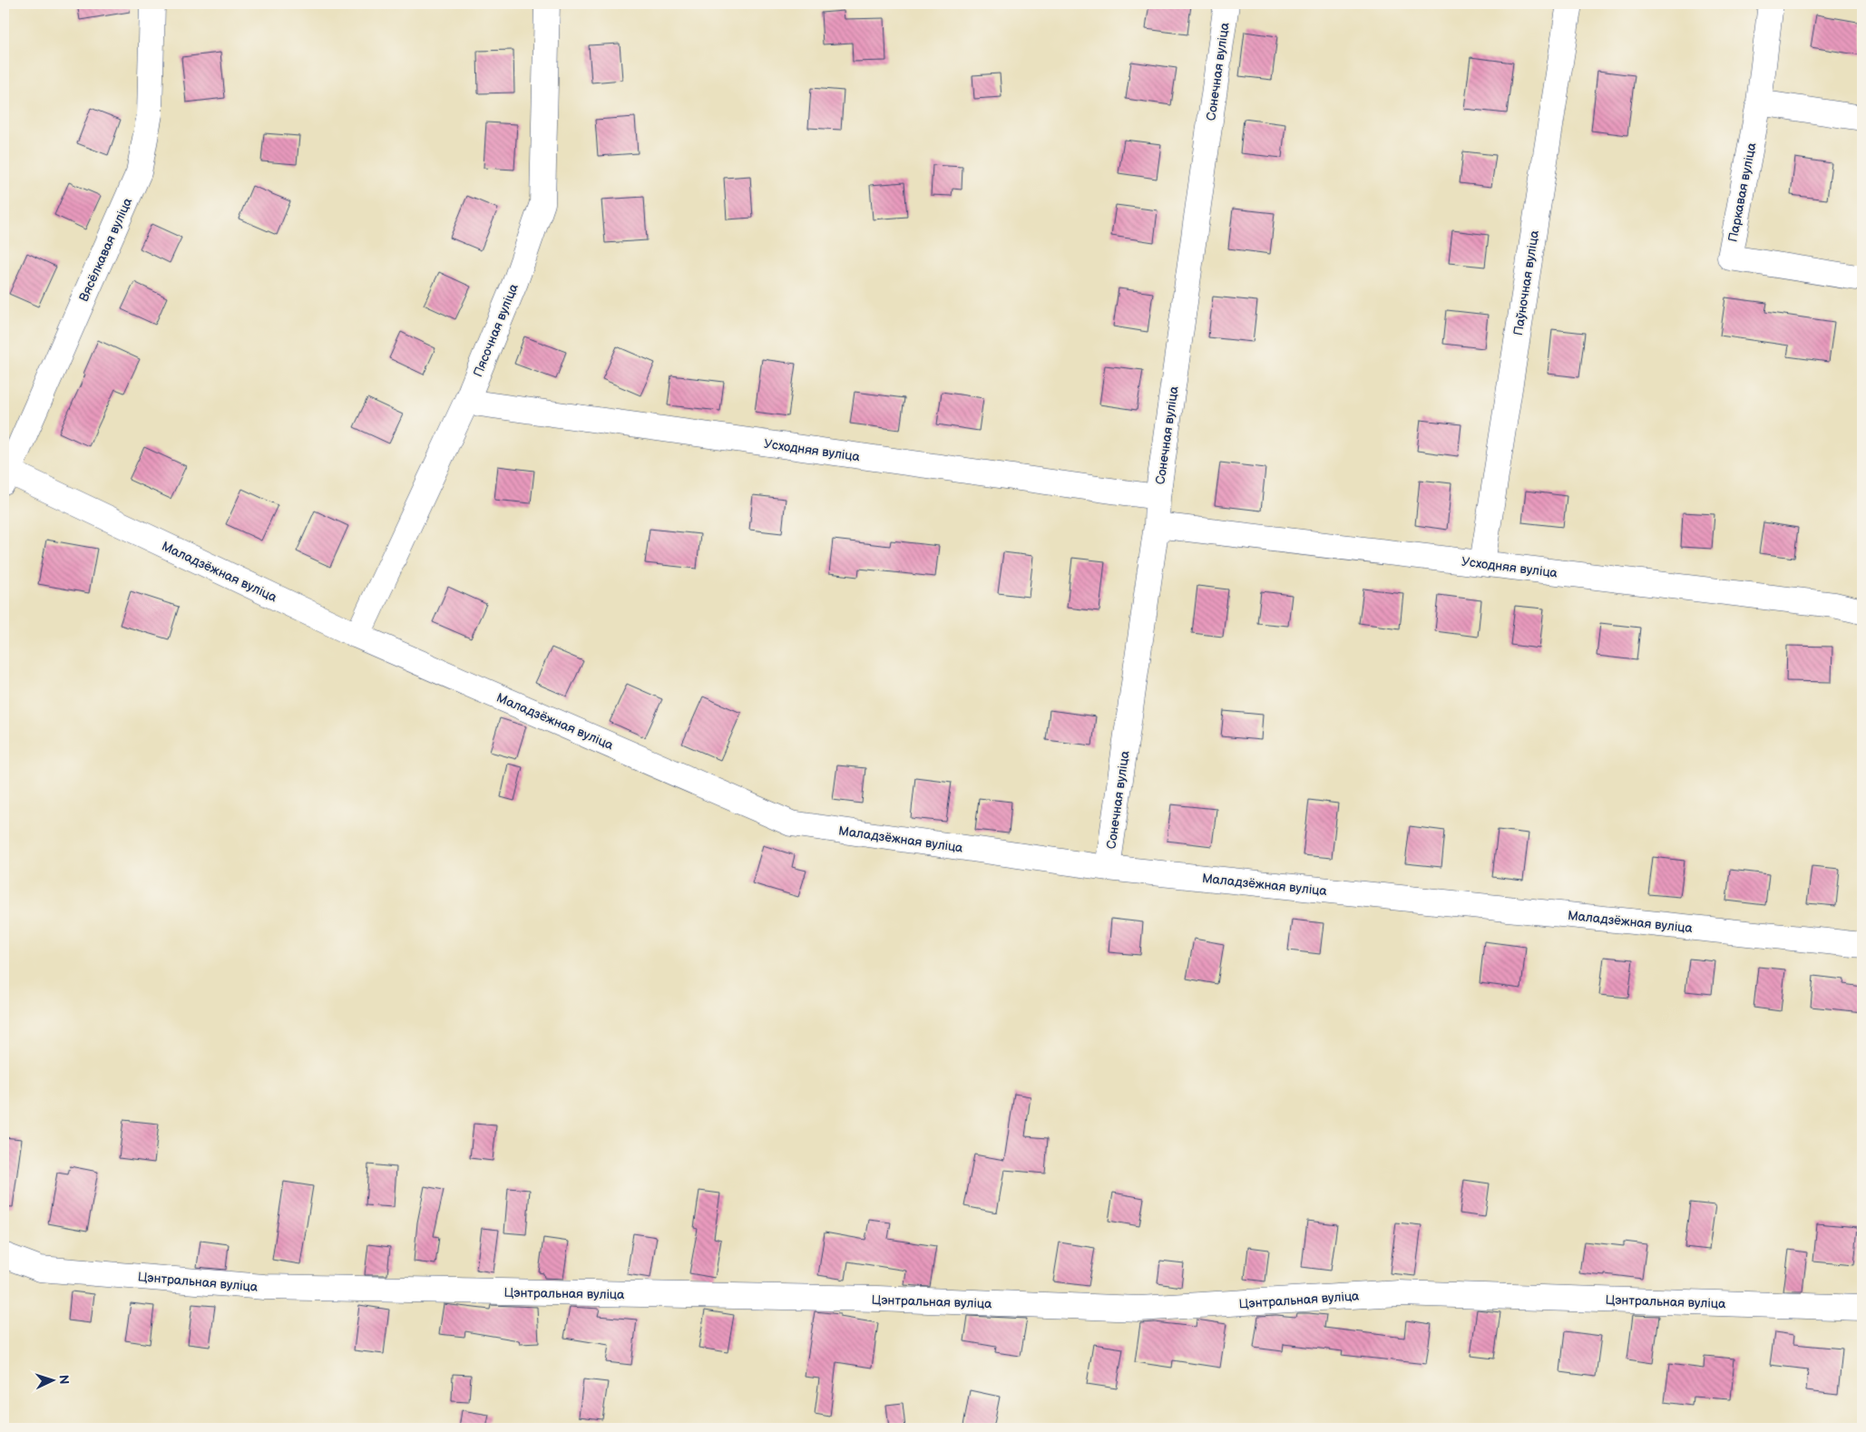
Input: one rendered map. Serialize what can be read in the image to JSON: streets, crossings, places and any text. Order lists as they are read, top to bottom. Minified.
{"streets":{"street":["Сонечная вуліца","Паркавая вуліца","Вясёлкавая вуліца","Паўночная вуліца","Пясочная вуліца","Усходняя вуліца","Маладзёжная вуліца","Цэнтральная вуліца"]},"crossings":[["Сонечная вуліца","Усходняя вуліца"],["Сонечная вуліца","Маладзёжная вуліца"],["Вясёлкавая вуліца","Маладзёжная вуліца"],["Паўночная вуліца","Усходняя вуліца"],["Пясочная вуліца","Усходняя вуліца"],["Пясочная вуліца","Маладзёжная вуліца"]],"north":"right"}
